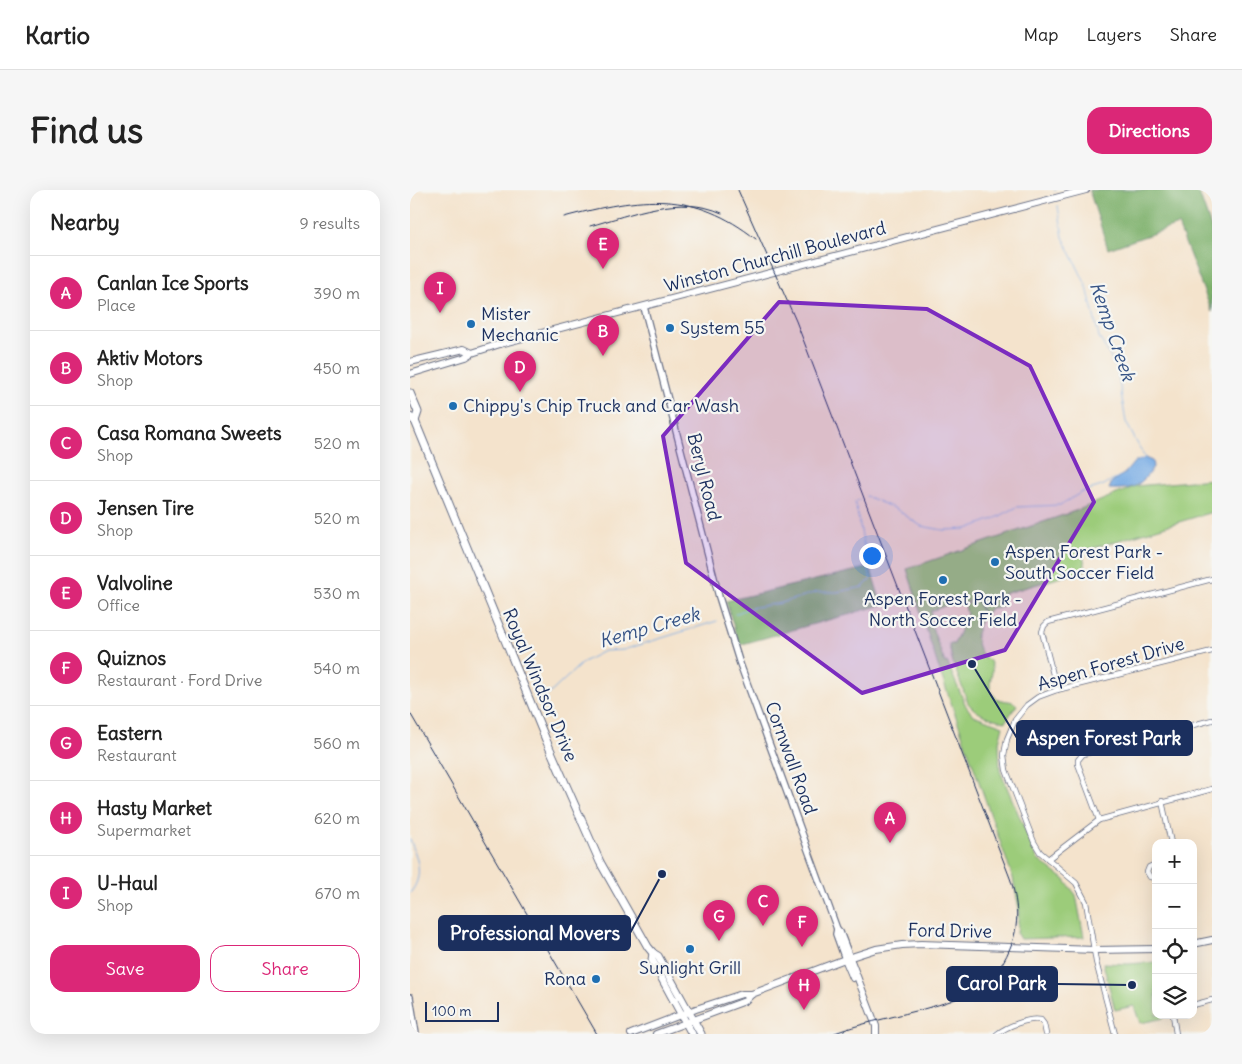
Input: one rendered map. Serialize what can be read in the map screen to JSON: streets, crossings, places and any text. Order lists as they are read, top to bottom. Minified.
{"streets":{"main road":["Winston Churchill Boulevard","Royal Windsor Drive","Cornwall Road","Ford Drive"],"street":["Beryl Road","Aspen Forest Drive"]},"crossings":[["Winston Churchill Boulevard","Beryl Road"],["Beryl Road","Cornwall Road"],["Aspen Forest Drive","Ford Drive"],["Royal Windsor Drive","Ford Drive"],["Cornwall Road","Ford Drive"]],"water":["Kemp Creek"],"places":["Mister Mechanic","System 55","Chippy's Chip Truck and Car Wash","Aspen Forest Park - South Soccer Field","Aspen Forest Park - North Soccer Field","Aspen Forest Park","Professional Movers","Sunlight Grill","Rona","Carol Park"],"scale_bar":"100 m","page":{"header":"Kartio","nav":["Map","Layers","Share"],"buttons":["Directions",["Save","Share"]],"title":"Find us","heading":["Nearby","9 results"],"pins":["E","I","B","D","A","C","G","F","H"],"list":[{"mark":"A","name":"Canlan Ice Sports","note":"Place","value":"390 m"},{"mark":"B","name":"Aktiv Motors","note":"Shop","value":"450 m"},{"mark":"C","name":"Casa Romana Sweets","note":"Shop","value":"520 m"},{"mark":"D","name":"Jensen Tire","note":"Shop","value":"520 m"},{"mark":"E","name":"Valvoline","note":"Office","value":"530 m"},{"mark":"F","name":"Quiznos","note":"Restaurant · Ford Drive","value":"540 m"},{"mark":"G","name":"Eastern","note":"Restaurant","value":"560 m"},{"mark":"H","name":"Hasty Market","note":"Supermarket","value":"620 m"},{"mark":"I","name":"U-Haul","note":"Shop","value":"670 m"}],"map_buttons":["+","−"],"scale":"100 m"}}
